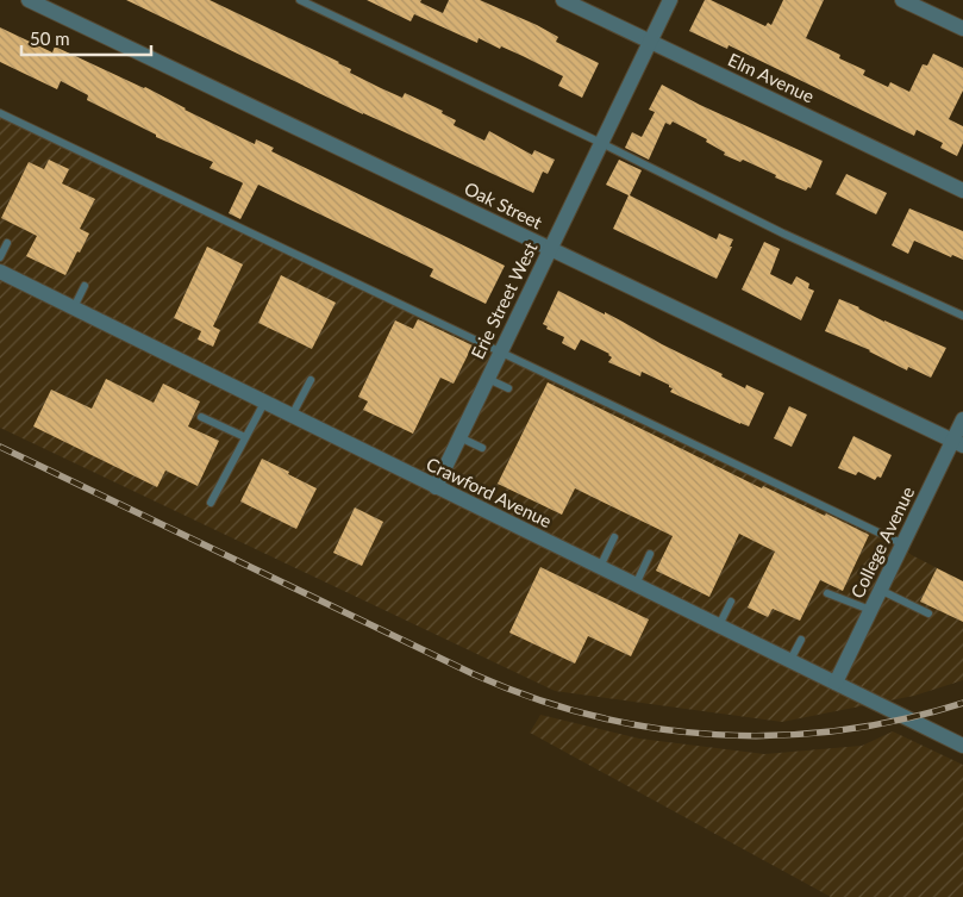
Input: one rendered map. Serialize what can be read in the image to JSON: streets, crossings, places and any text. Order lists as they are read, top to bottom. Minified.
{"streets":{"street":["Elm Avenue","Oak Street","Erie Street West","Crawford Avenue","College Avenue"]},"crossings":[["Elm Avenue","Erie Street West"],["Oak Street","Erie Street West"],["Oak Street","College Avenue"],["Erie Street West","Crawford Avenue"],["Crawford Avenue","College Avenue"]],"scale_bar":"50 m"}
